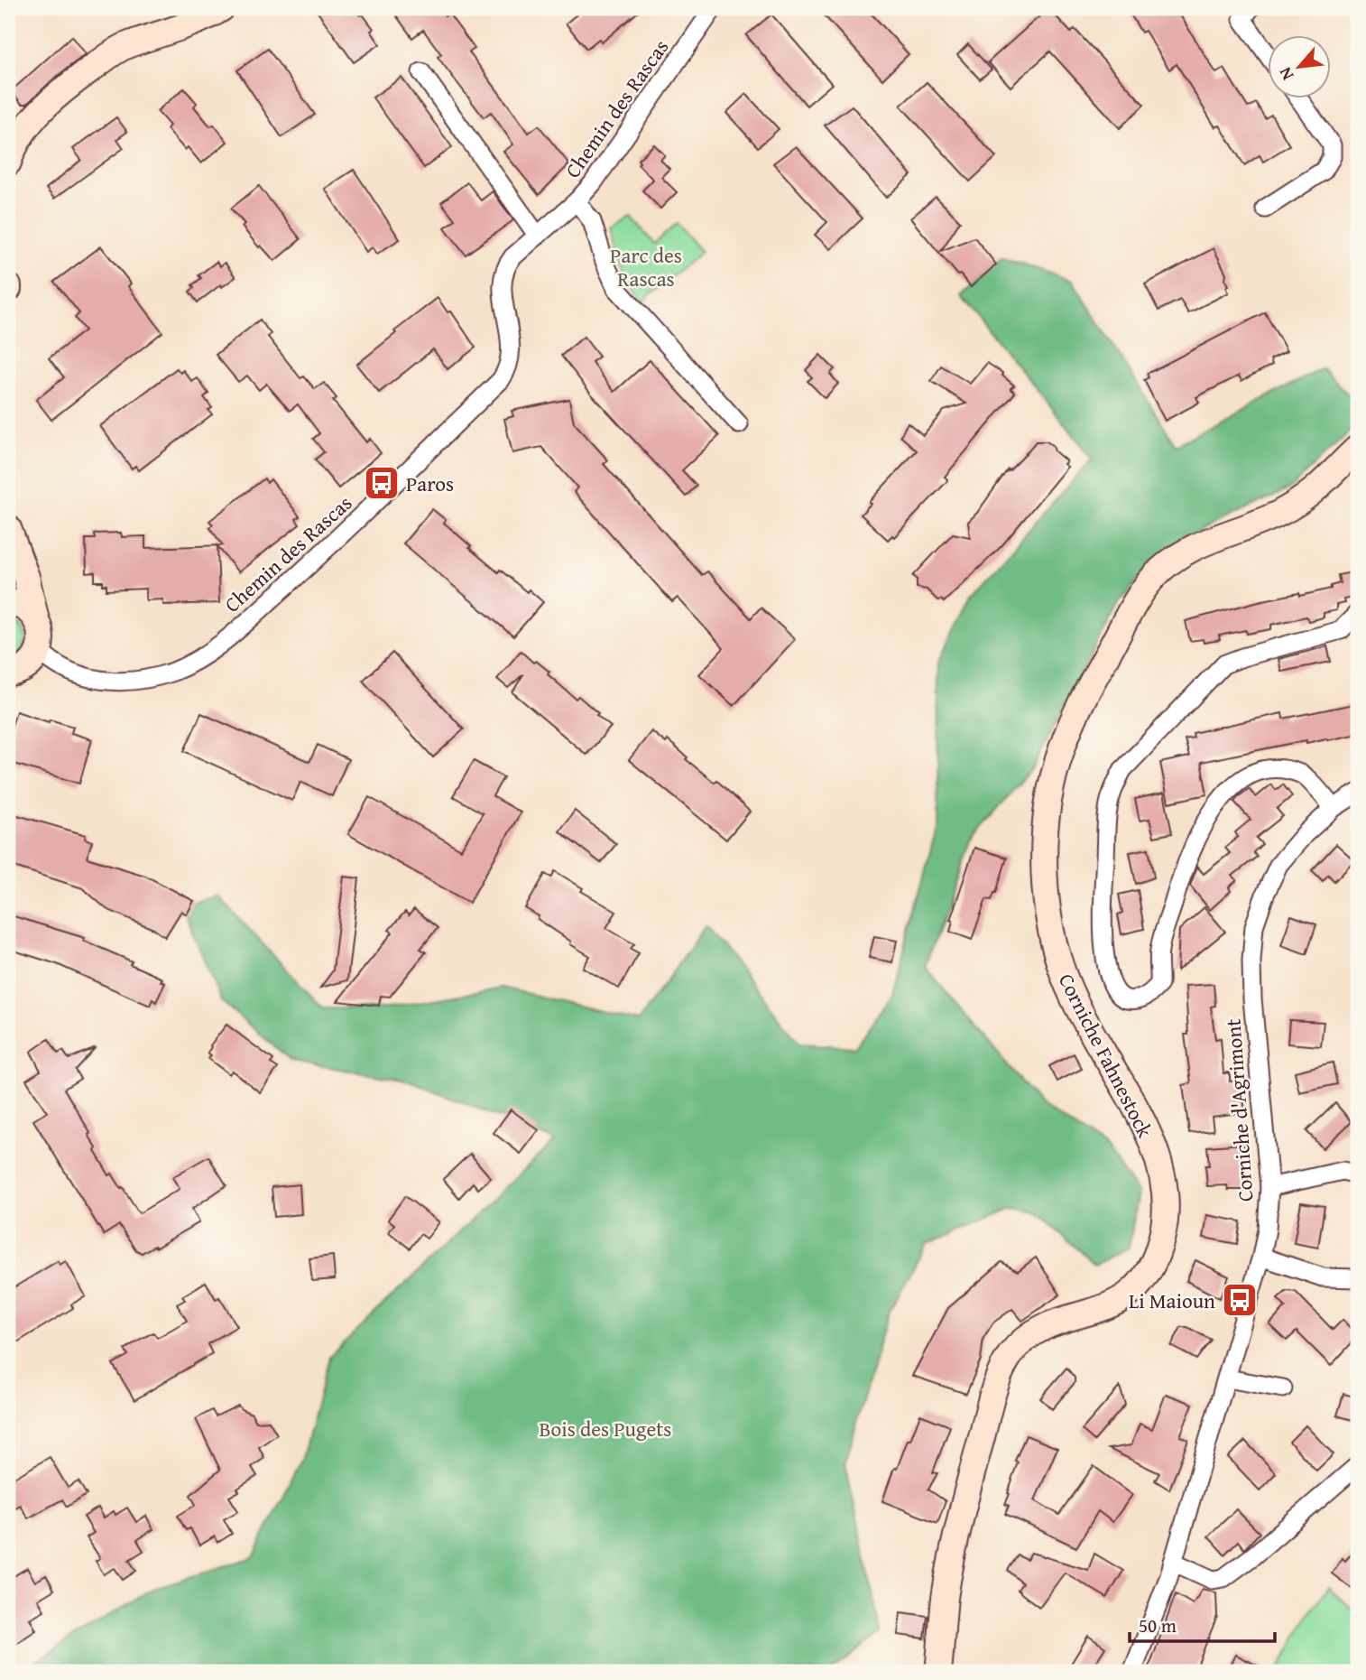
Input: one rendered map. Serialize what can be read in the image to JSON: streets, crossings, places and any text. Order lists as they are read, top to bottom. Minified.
{"streets":{"main road":["Corniche Fahnestock"],"street":["Chemin des Rascas","Corniche d'Agrimont"]},"parks":["Parc des Rascas","Bois des Pugets"],"places":{"bus stop":["Paros","Li Maioun"]},"scale_bar":"50 m","north":"bottom left"}
